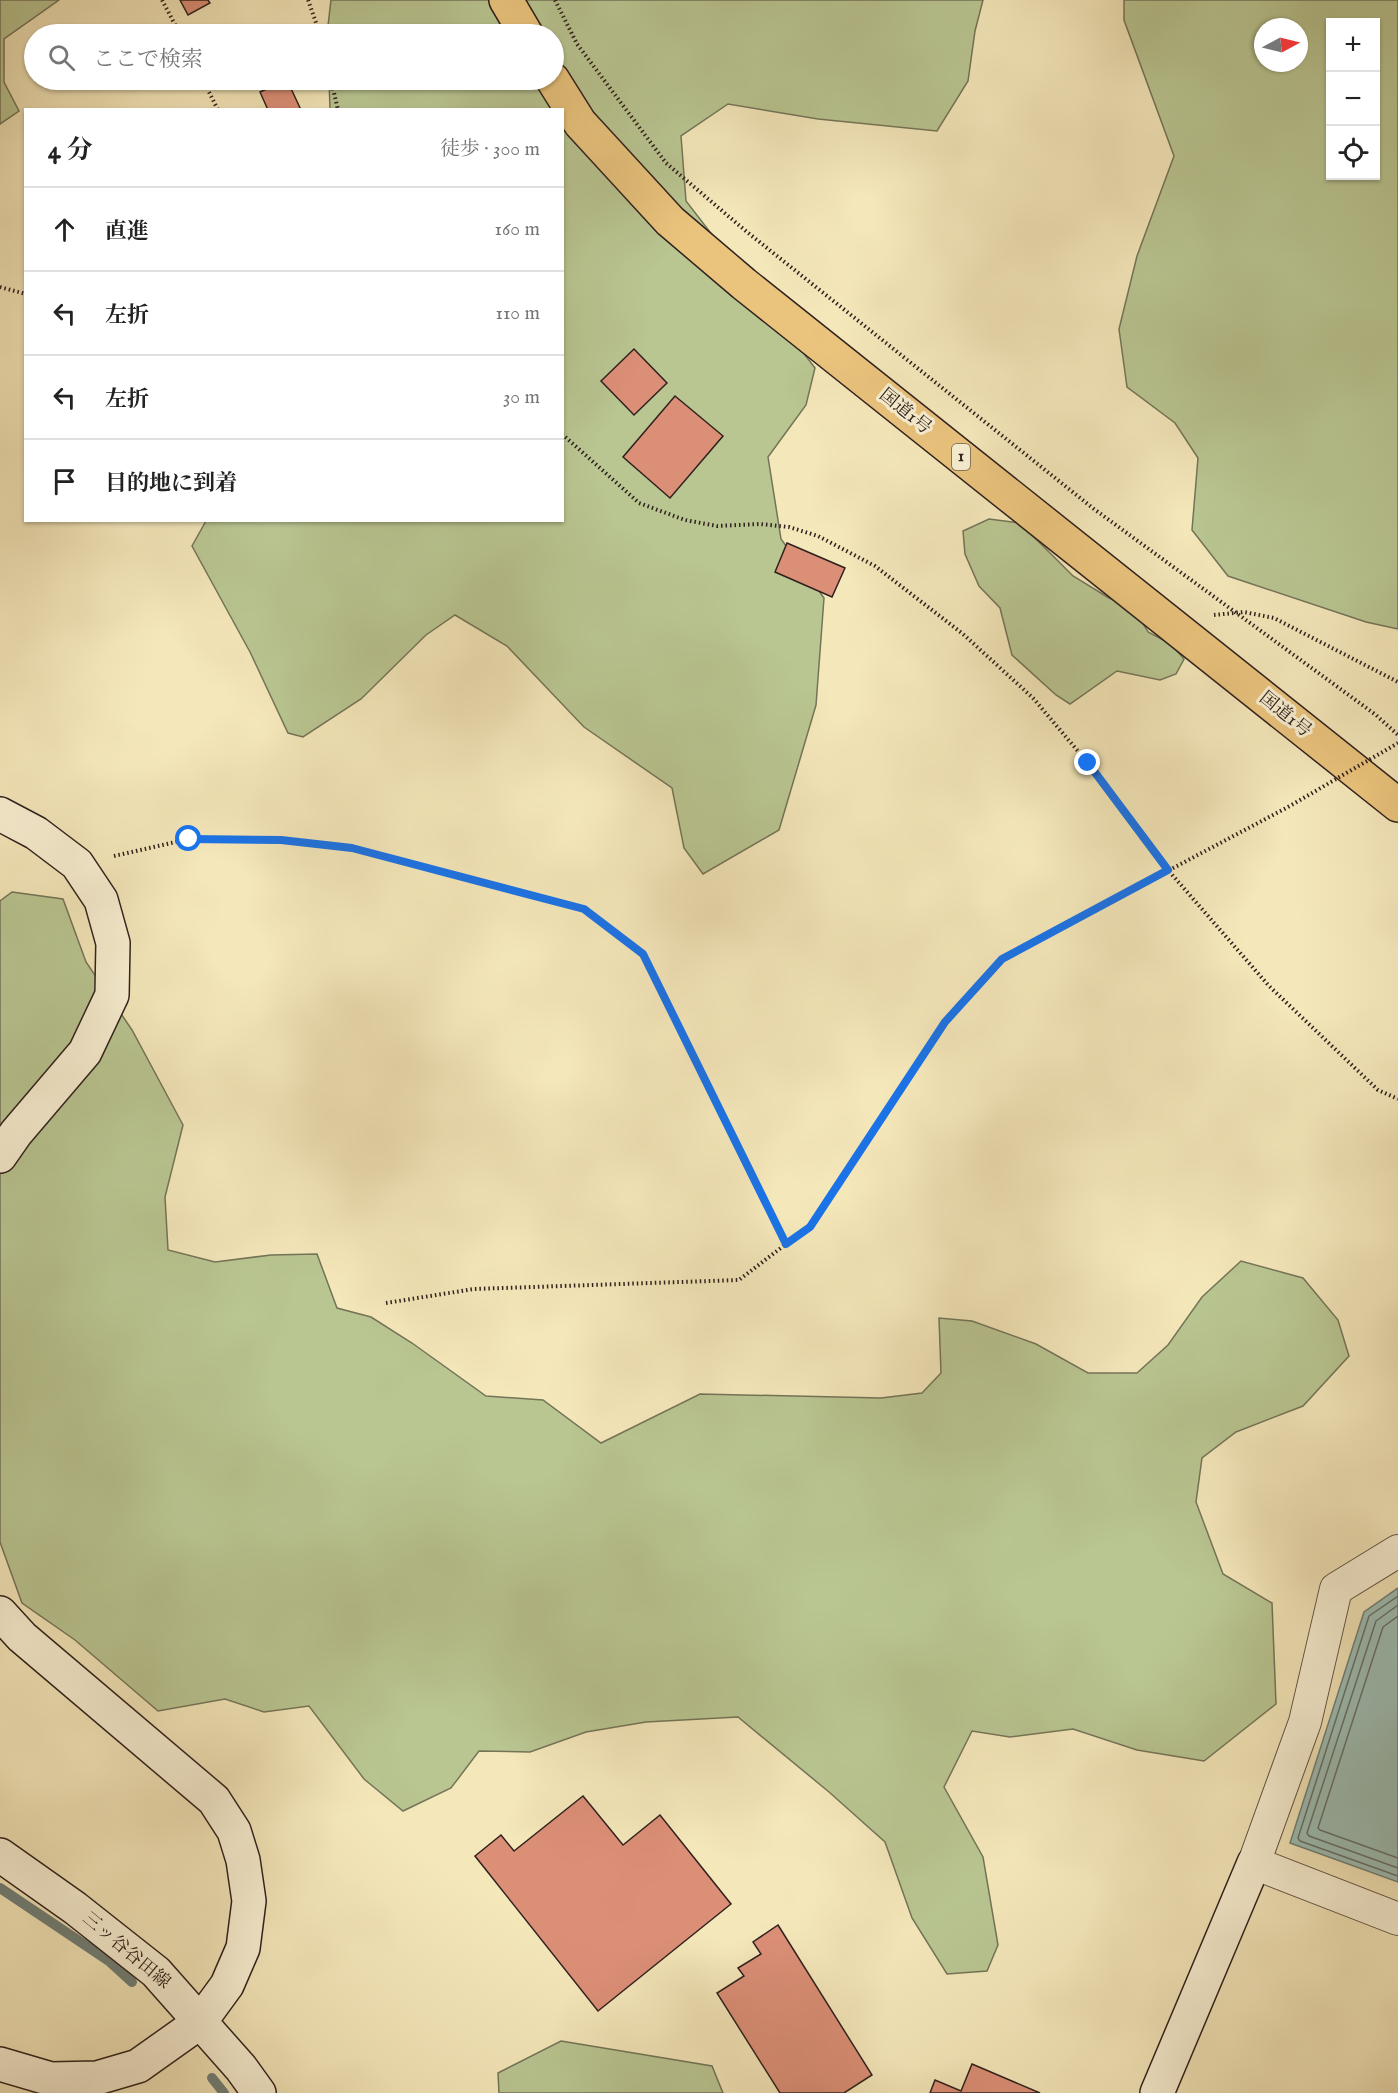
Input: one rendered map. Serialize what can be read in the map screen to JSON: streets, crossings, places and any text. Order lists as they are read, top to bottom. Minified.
{"streets":{"highway":["国道1号","1"],"street":["三ッ谷谷田線"]},"north":"right","page":{"map_buttons":["+","−"],"search":"ここで検索","heading":["4 分","徒歩 · 300 m"],"list":[["直進","160 m"],["左折","110 m"],["左折","30 m"],"目的地に到着"]}}
